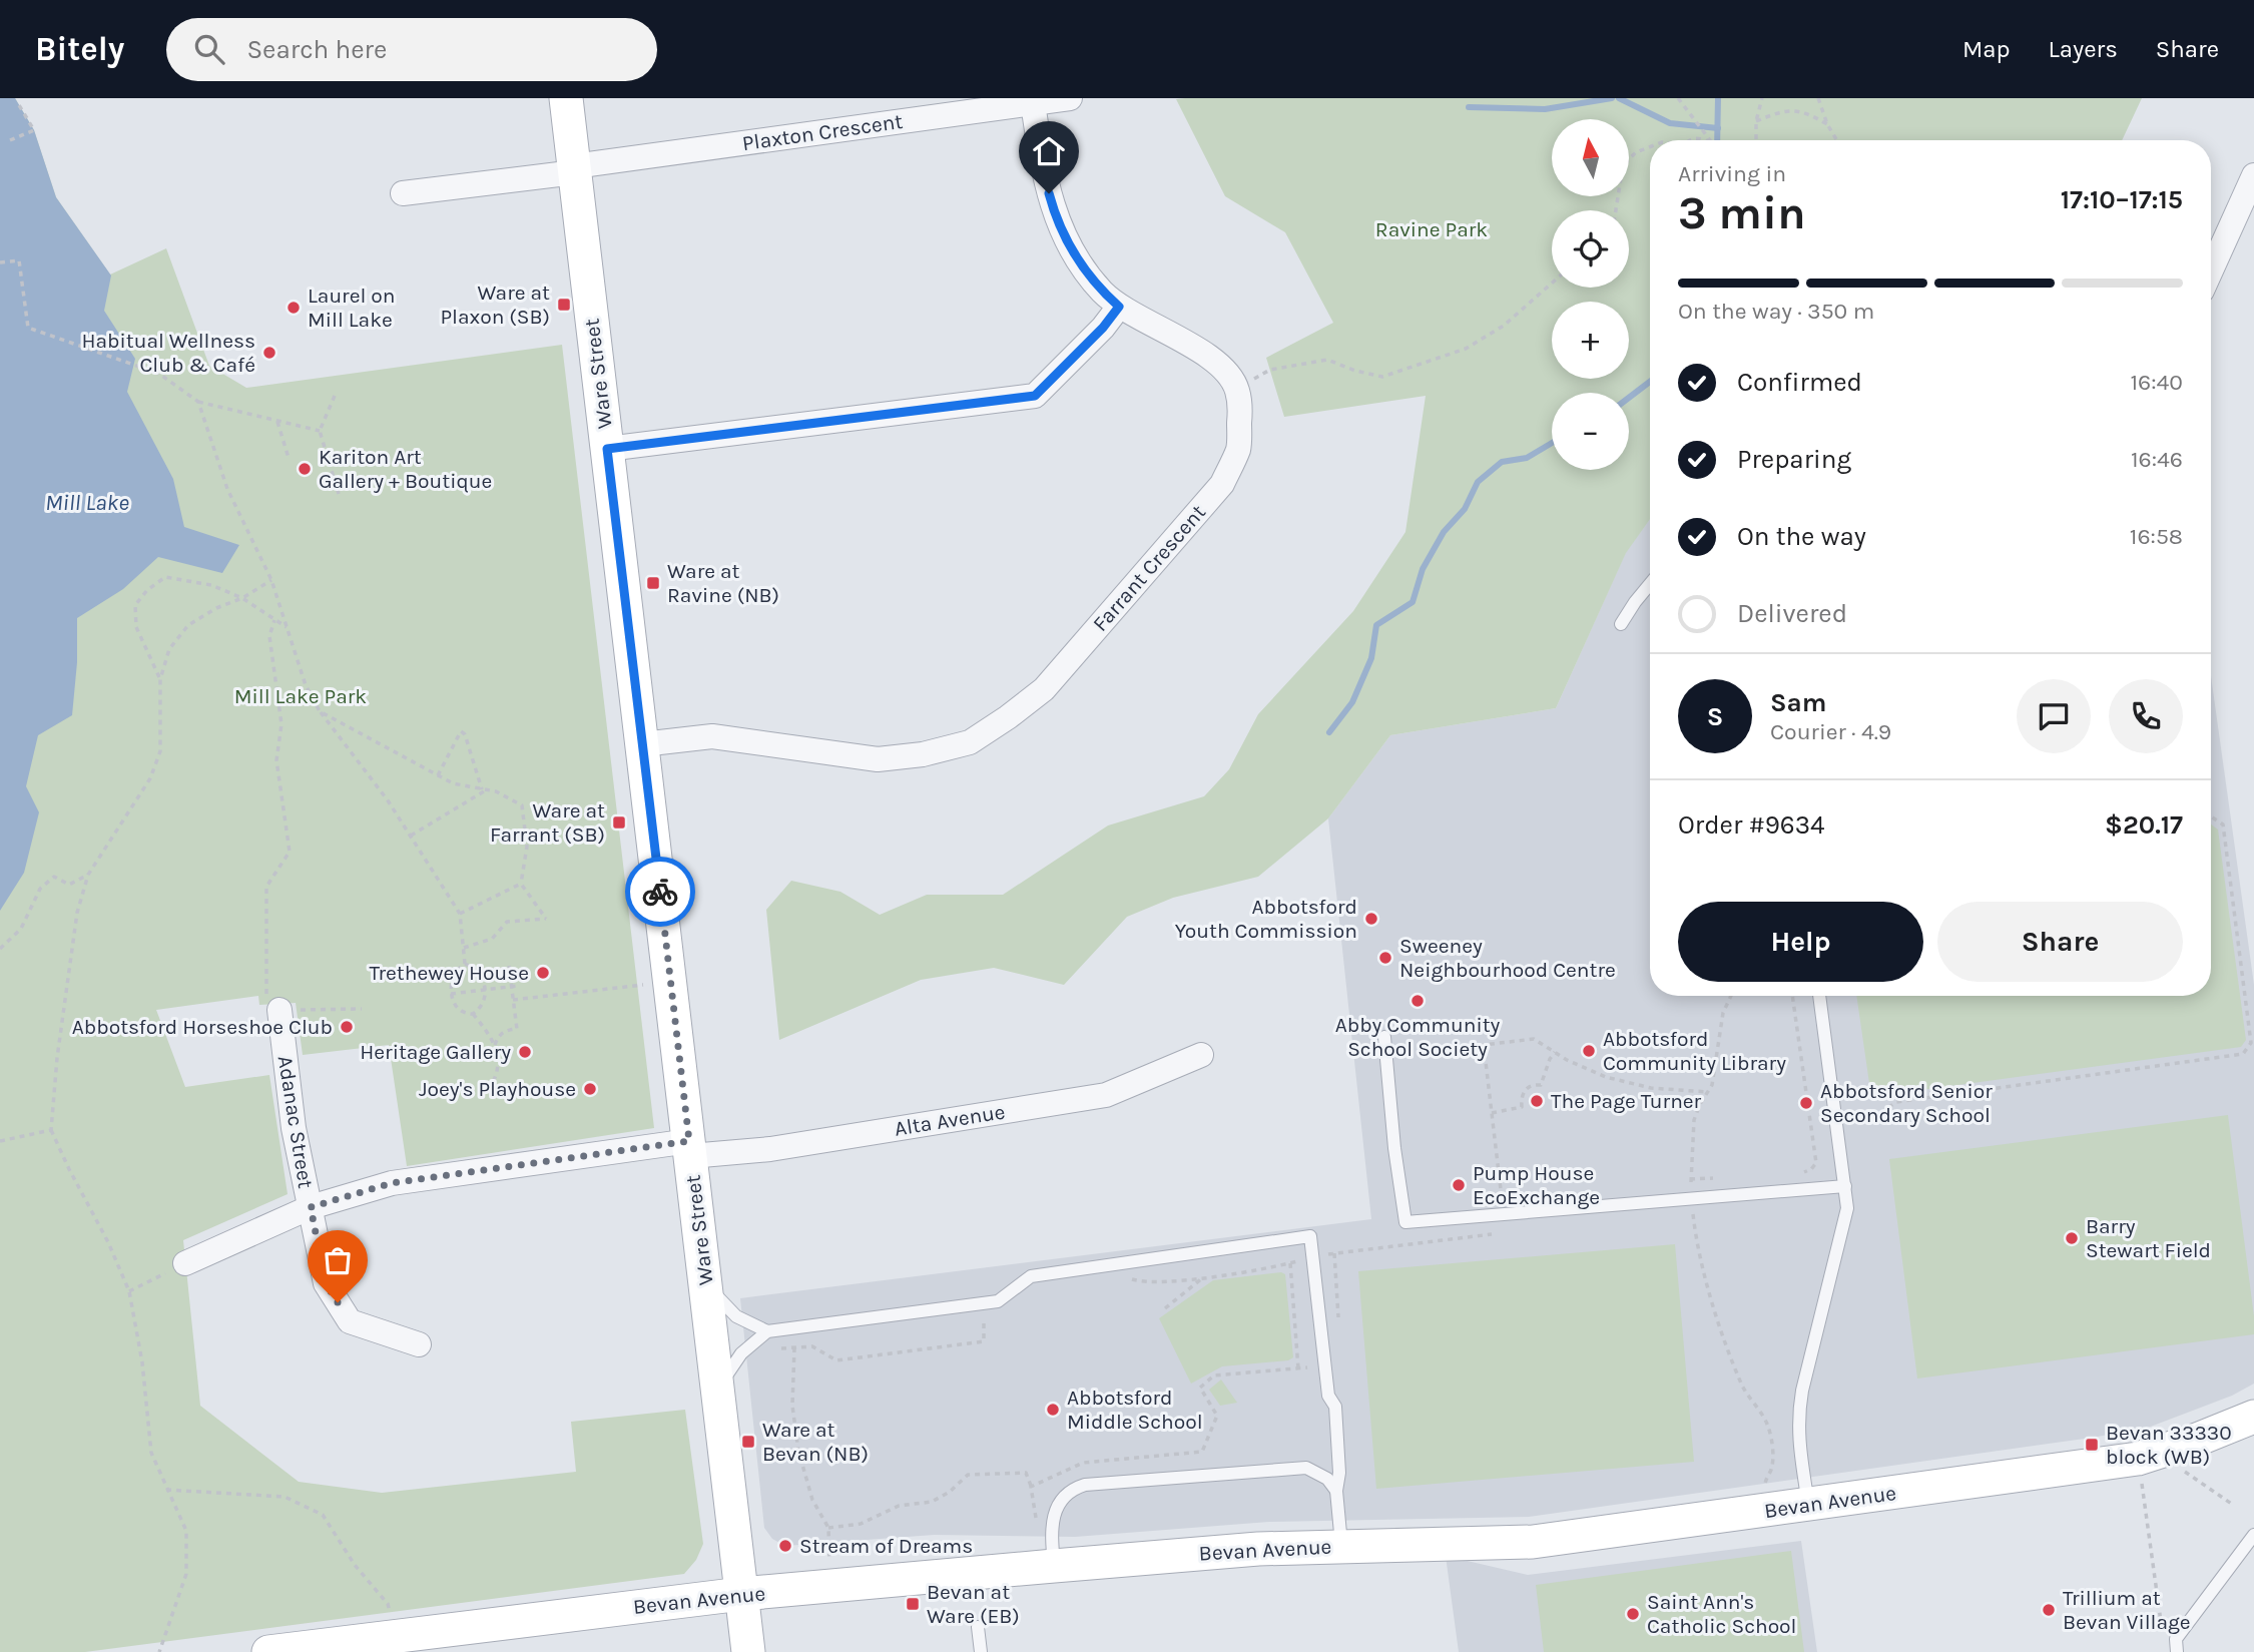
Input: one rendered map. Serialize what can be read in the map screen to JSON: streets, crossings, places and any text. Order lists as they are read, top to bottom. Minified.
{"streets":{"street":["Plaxton Crescent","Ware Street","Farrant Crescent","Alta Avenue","Adanac Street","Bevan Avenue"]},"crossings":[["Plaxton Crescent","Ware Street"],["Ware Street","Farrant Crescent"],["Ware Street","Alta Avenue"],["Ware Street","Bevan Avenue"],["Alta Avenue","Adanac Street"]],"water":["Mill Lake"],"parks":["Ravine Park","Mill Lake Park"],"places":{"transit":["Ware at Plaxon (SB)","Ware at Ravine (NB)","Ware at Farrant (SB)","Ware at Bevan (NB)","Bevan 33330 block (WB)","Bevan at Ware (EB)"],"other":["Laurel on Mill Lake","Habitual Wellness Club & Café","Kariton Art Gallery + Boutique","Abbotsford Youth Commission","Sweeney Neighbourhood Centre","Trethewey House","Abby Community School Society","Abbotsford Horseshoe Club","Abbotsford Community Library","Heritage Gallery","Joey's Playhouse","The Page Turner","Abbotsford Senior Secondary School","Pump House EcoExchange","Barry Stewart Field","Abbotsford Middle School","Stream of Dreams","Trillium at Bevan Village","Saint Ann's Catholic School"]},"north":"top","page":{"header":"Bitely","search":"Search here","nav":["Map","Layers","Share"],"map_buttons":["+","−"],"heading":["3 min","Arriving in","17:10–17:15"],"panel":["Sam","Courier · 4.9","Order #9634","$20.17"],"bar":"On the way · 350 m","list":[["Confirmed","16:40"],["Preparing","16:46"],["On the way","16:58"],"Delivered"],"round":"S","buttons":["Help","Share"]}}
